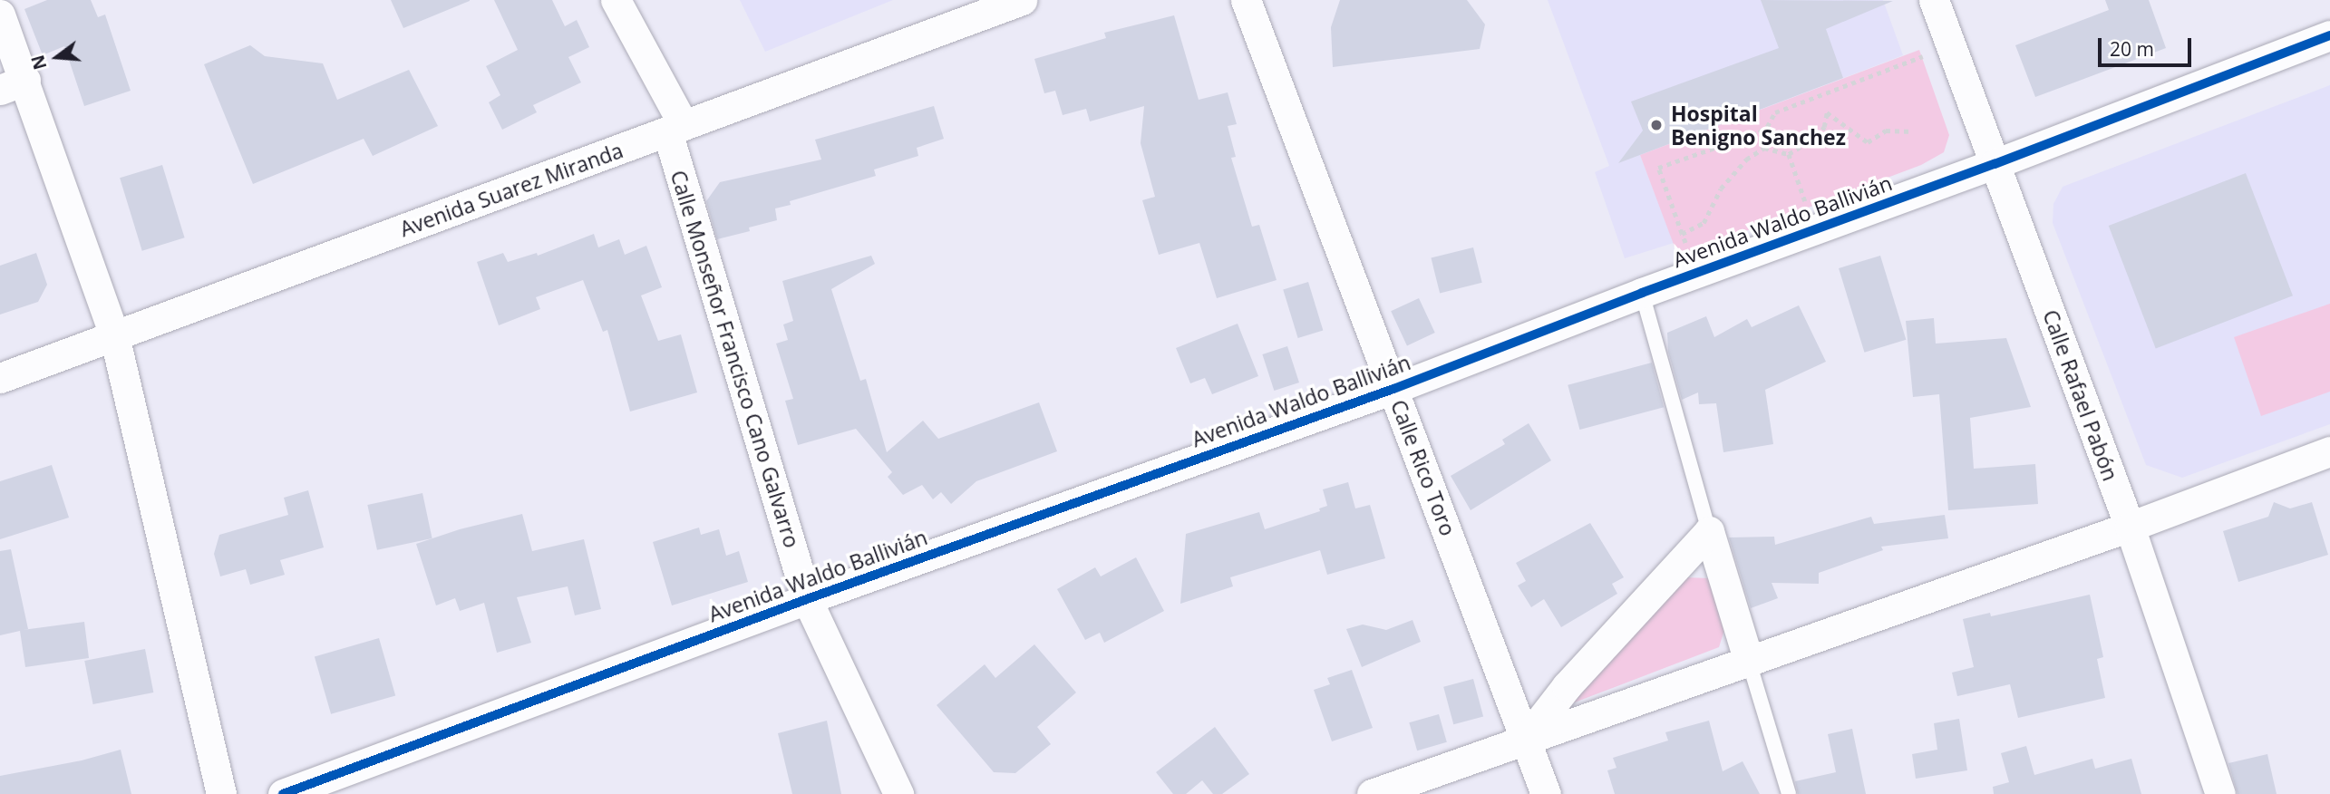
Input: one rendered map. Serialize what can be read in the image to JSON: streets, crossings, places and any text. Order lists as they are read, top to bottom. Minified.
{"streets":{"street":["Avenida Suarez Miranda","Avenida Waldo Ballivián","Calle Monseñor Francisco Cano Galvarro","Calle Rafael Pabón","Calle Rico Toro"]},"crossings":[["Avenida Suarez Miranda","Calle Monseñor Francisco Cano Galvarro"],["Avenida Waldo Ballivián","Calle Monseñor Francisco Cano Galvarro"],["Avenida Waldo Ballivián","Calle Rafael Pabón"],["Avenida Waldo Ballivián","Calle Rico Toro"]],"places":["Hospital Benigno Sanchez"],"scale_bar":"20 m","north":"left"}
